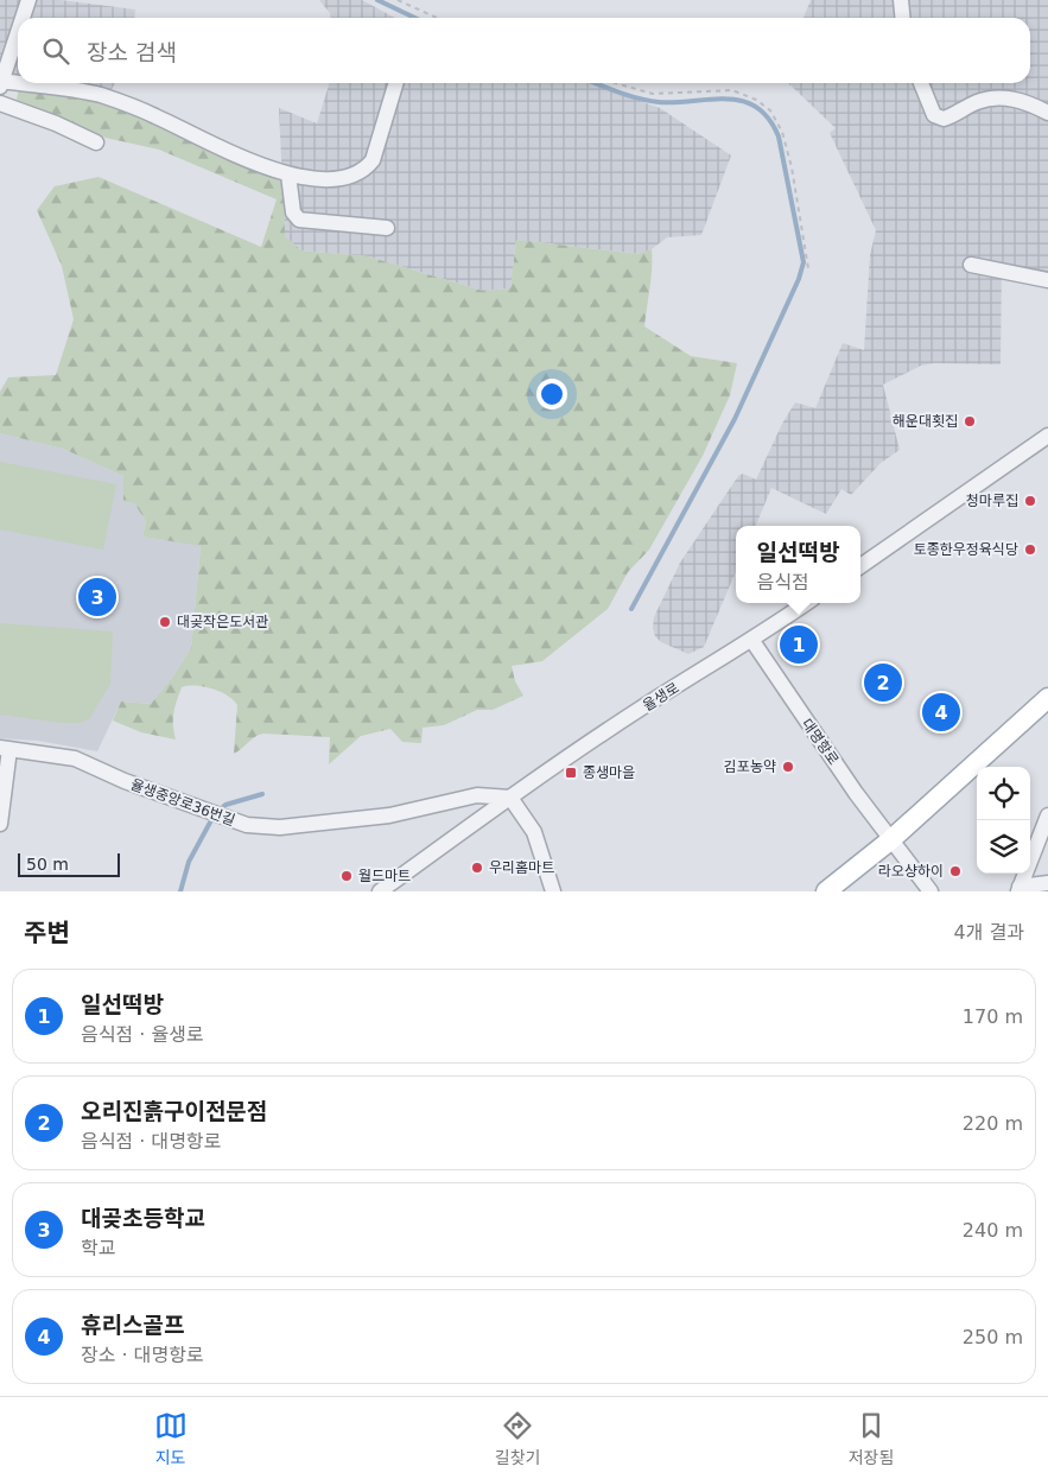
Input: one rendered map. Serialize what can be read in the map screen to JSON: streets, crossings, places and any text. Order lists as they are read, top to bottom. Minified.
{"streets":{"street":["율생로","대명항로","율생중앙로36번길"]},"crossings":[["율생로","대명항로"],["율생로","율생중앙로36번길"]],"places":{"other":["해운대횟집","청마루집","토종한우정육식당","대곶작은도서관","김포농약","우리홈마트","라오샹하이","월드마트"],"transit":["종생마을"]},"scale_bar":"50 m","page":{"search":"장소 검색","popup":["일선떡방","음식점"],"pins":["3","1","2","4"],"scale":"50 m","heading":["주변","4개 결과"],"list":[{"mark":"1","name":"일선떡방","note":"음식점 · 율생로","value":"170 m"},{"mark":"2","name":"오리진흙구이전문점","note":"음식점 · 대명항로","value":"220 m"},{"mark":"3","name":"대곶초등학교","note":"학교","value":"240 m"},{"mark":"4","name":"휴리스골프","note":"장소 · 대명항로","value":"250 m"}],"nav":["지도","길찾기","저장됨"]}}
